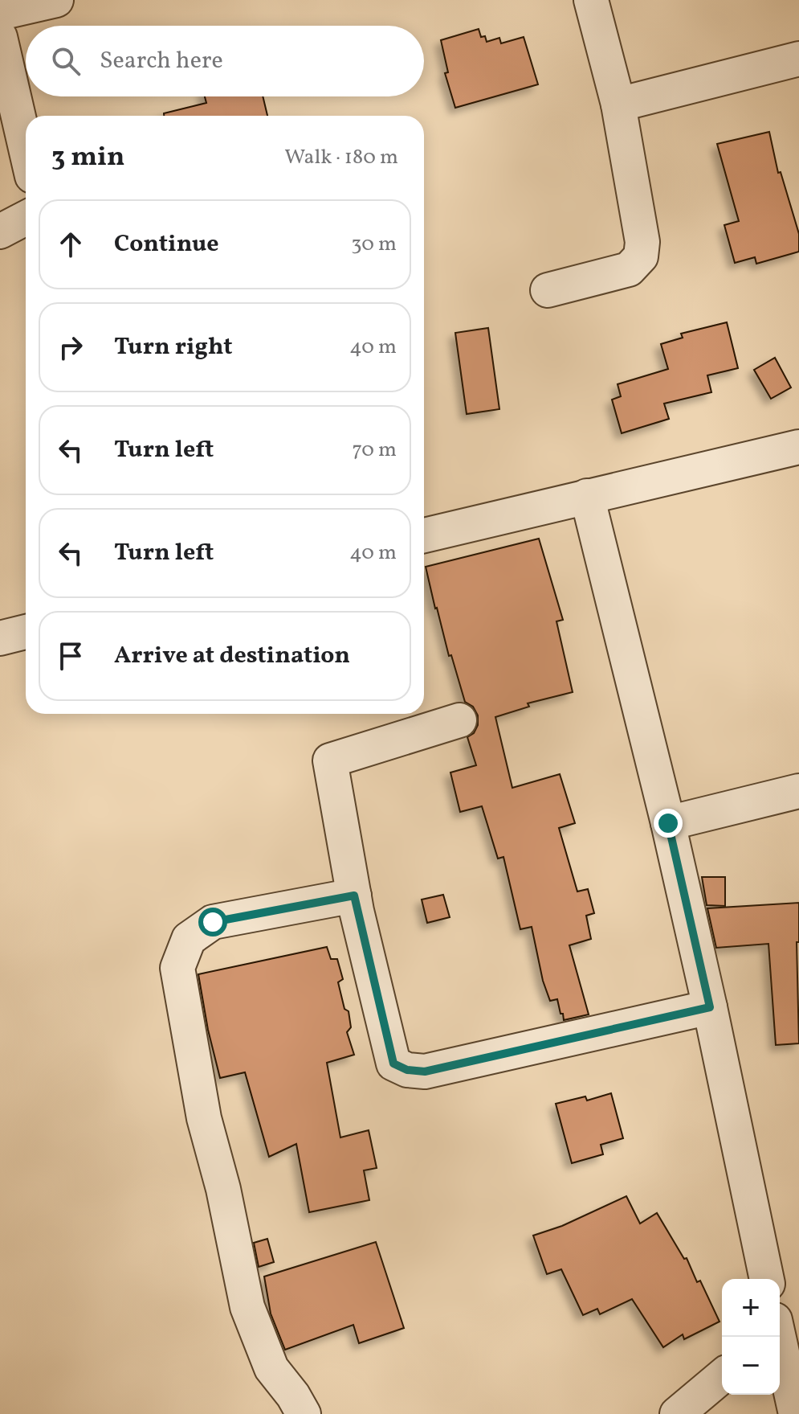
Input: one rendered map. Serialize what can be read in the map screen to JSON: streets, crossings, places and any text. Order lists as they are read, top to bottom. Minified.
{"page":{"search":"Search here","heading":["3 min","Walk · 180 m"],"list":[["Continue","30 m"],["Turn right","40 m"],["Turn left","70 m"],["Turn left","40 m"],"Arrive at destination"],"map_buttons":["+","−"]}}
